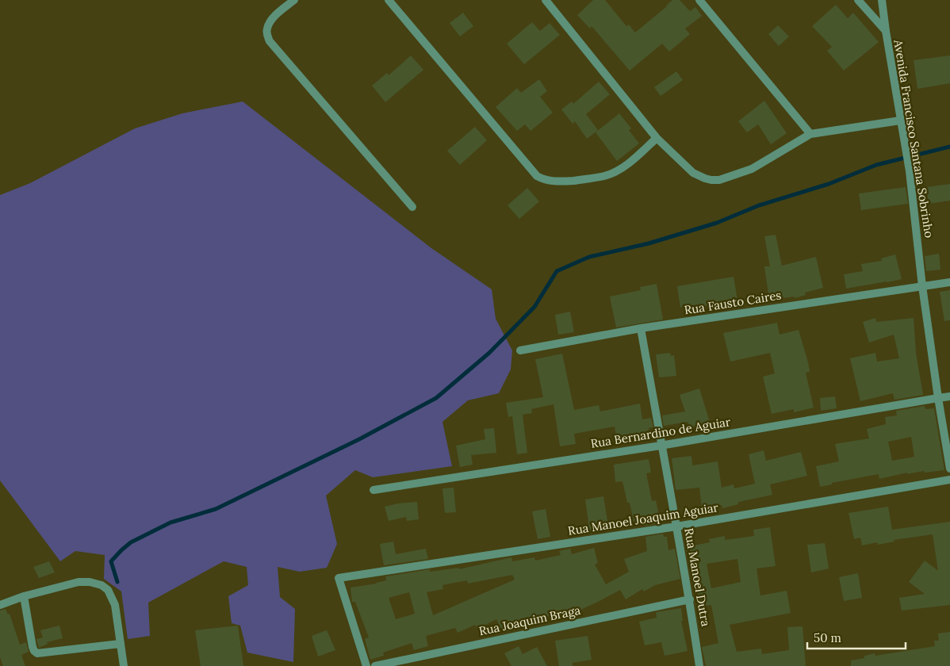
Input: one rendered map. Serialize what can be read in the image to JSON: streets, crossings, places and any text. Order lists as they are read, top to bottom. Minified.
{"streets":{"street":["Avenida Francisco Santana Sobrinho","Rua Fausto Caires","Rua Bernardino de Aguiar","Rua Manoel Joaquim Aguiar","Rua Manoel Dutra","Rua Joaquim Braga"]},"crossings":[["Avenida Francisco Santana Sobrinho","Rua Fausto Caires"],["Avenida Francisco Santana Sobrinho","Rua Bernardino de Aguiar"],["Rua Fausto Caires","Rua Manoel Dutra"],["Rua Bernardino de Aguiar","Rua Manoel Dutra"],["Rua Manoel Joaquim Aguiar","Rua Manoel Dutra"],["Rua Manoel Dutra","Rua Joaquim Braga"]],"scale_bar":"50 m"}
